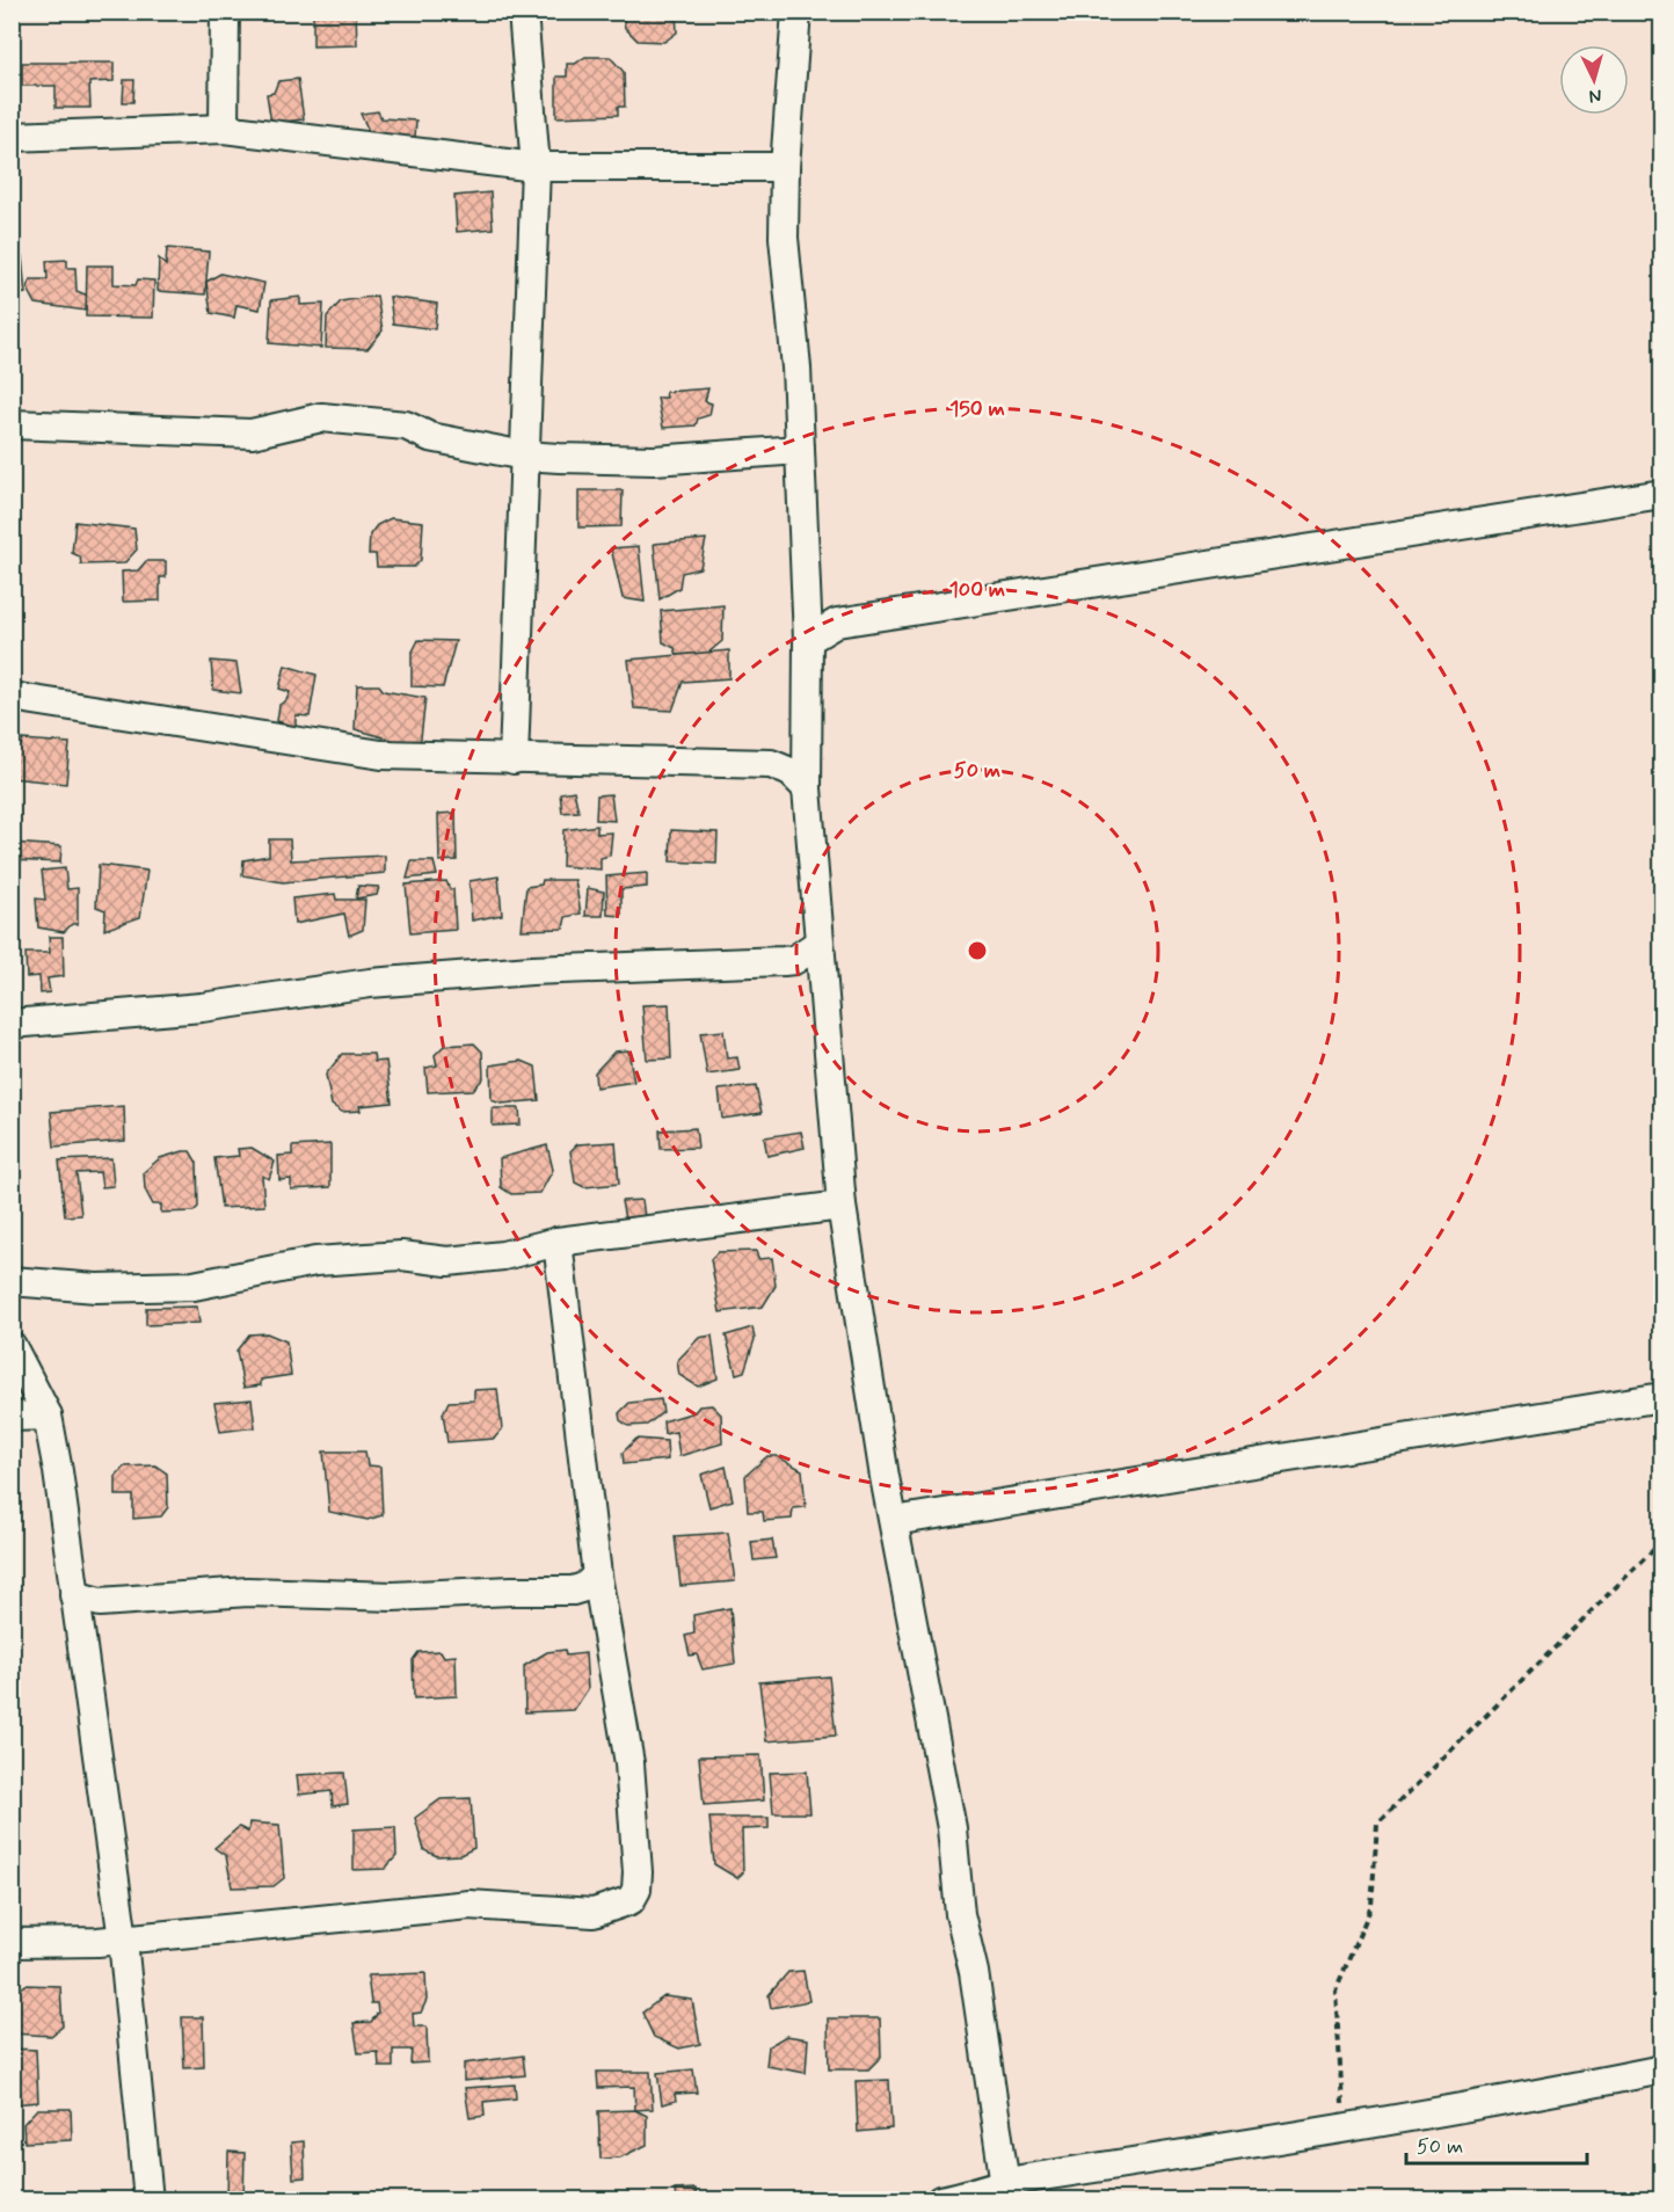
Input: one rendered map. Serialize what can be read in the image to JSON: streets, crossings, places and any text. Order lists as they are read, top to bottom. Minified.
{"scale_bar":"50 m","north":"bottom","rings":["150 m","100 m","50 m"]}
